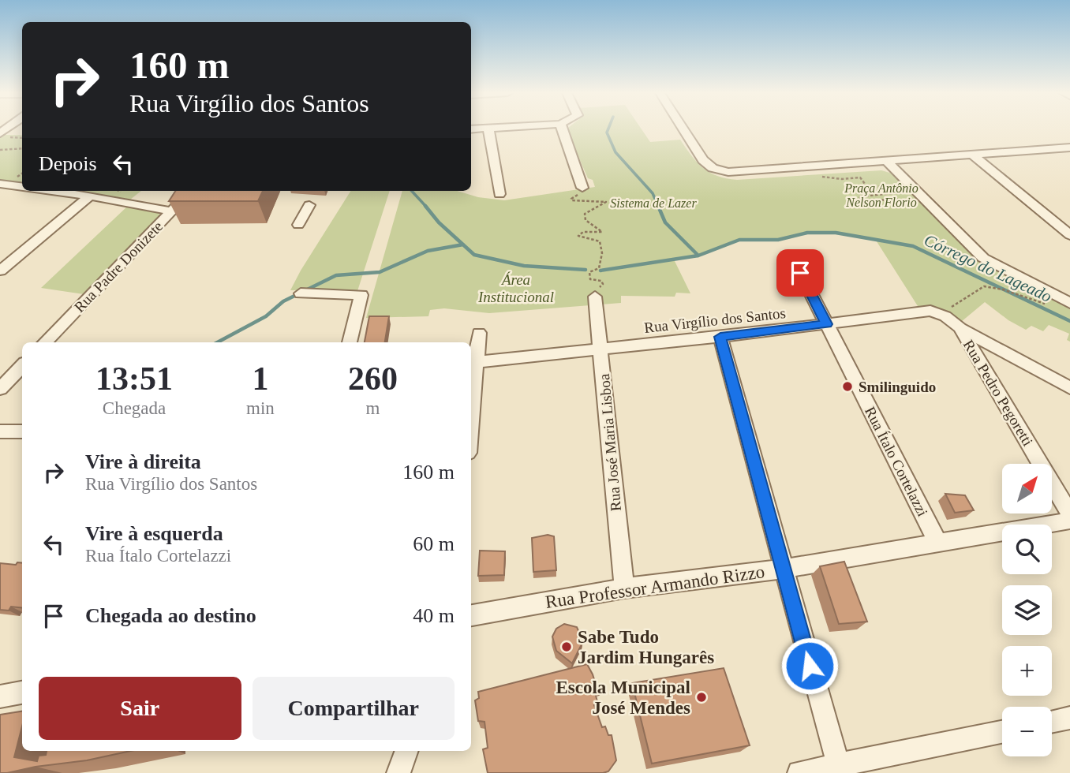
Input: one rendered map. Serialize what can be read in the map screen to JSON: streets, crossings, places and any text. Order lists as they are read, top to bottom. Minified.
{"streets":{"street":["Rua Padre Donizete","Rua Virgílio dos Santos","Rua Pedro Pegoretti","Rua José Maria Lisboa","Rua Ítalo Cortelazzi","Rua Professor Armando Rizzo"]},"crossings":[["Rua Virgílio dos Santos","Rua José Maria Lisboa"],["Rua Virgílio dos Santos","Rua Ítalo Cortelazzi"],["Rua José Maria Lisboa","Rua Professor Armando Rizzo"],["Rua Ítalo Cortelazzi","Rua Professor Armando Rizzo"]],"water":["Córrego do Lageado"],"parks":["Praça Antônio Nelson Florio","Sistema de Lazer","Área Institucional"],"places":["Smilinguido","Sabe Tudo Jardim Hungarês","Escola Municipal José Mendes"],"north":"top right","page":{"turn":["160 m","Rua Virgílio dos Santos"],"then":"Depois","eta":["13:51","Chegada","1","min","260","m"],"list":[{"name":"Vire à direita","note":"Rua Virgílio dos Santos","value":"160 m"},{"name":"Vire à esquerda","note":"Rua Ítalo Cortelazzi","value":"60 m"},{"name":"Chegada ao destino","value":"40 m"}],"map_buttons":["+","−"],"buttons":["Sair","Compartilhar"]}}
